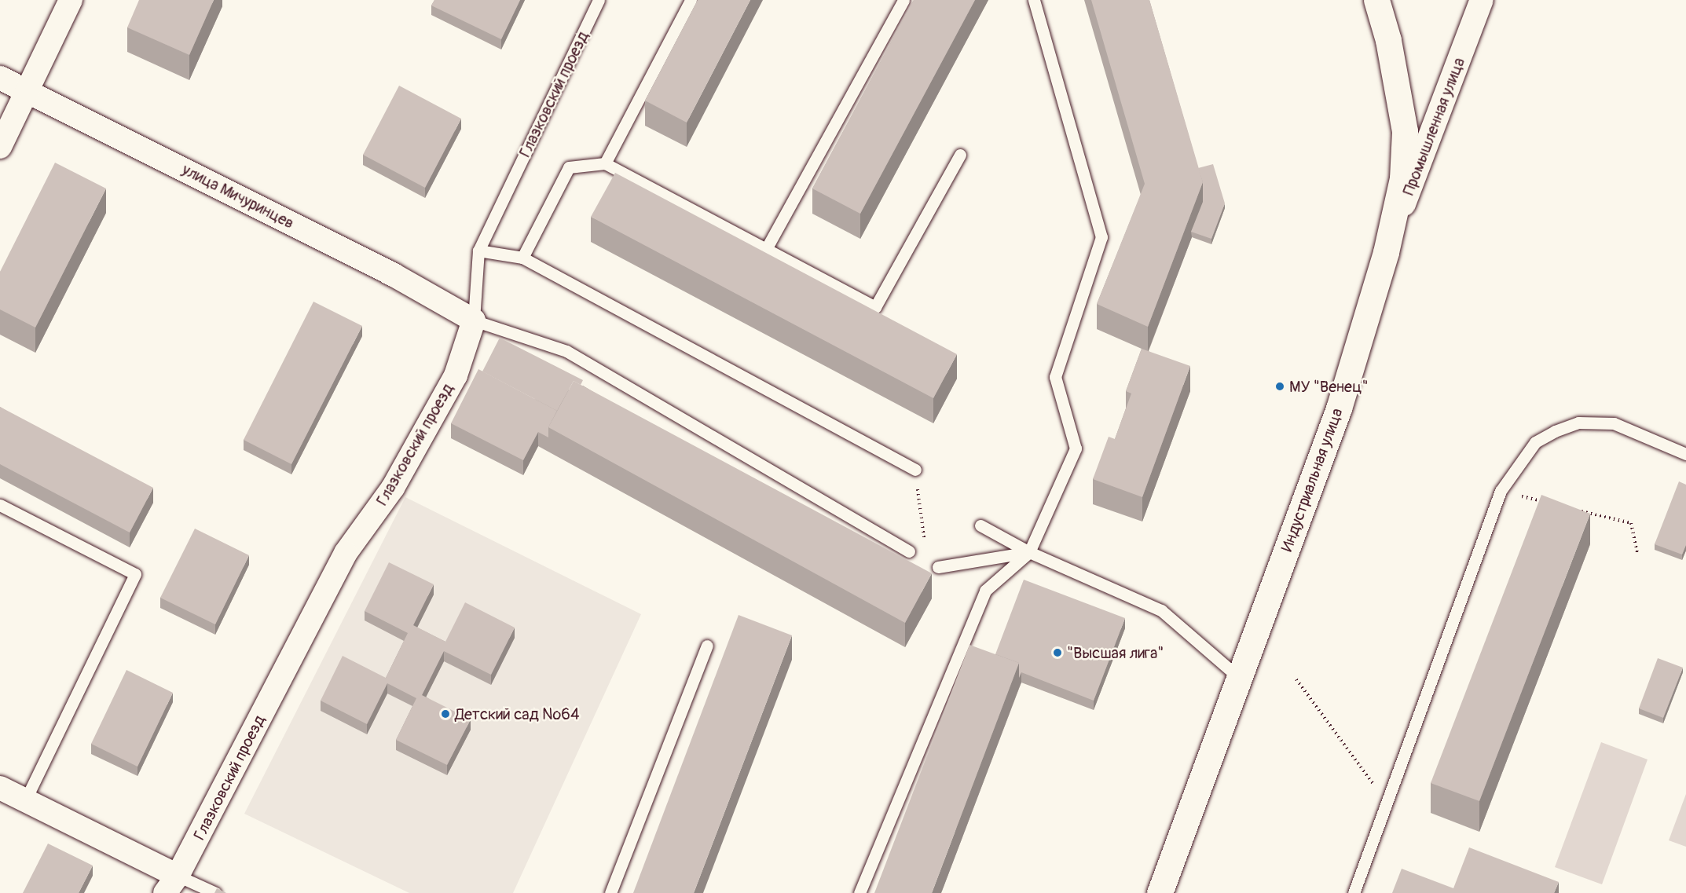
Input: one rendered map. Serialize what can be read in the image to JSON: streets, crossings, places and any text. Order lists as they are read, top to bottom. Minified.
{"streets":{"highway":["Индустриальная улица"],"street":["Глазковский проезд","Промышленная улица","улица Мичуринцев"]},"crossings":[["Глазковский проезд","улица Мичуринцев"],["Промышленная улица","Индустриальная улица"]],"places":["МУ \"Венец\"","\"Высшая лига\"","Детский сад №64"]}
